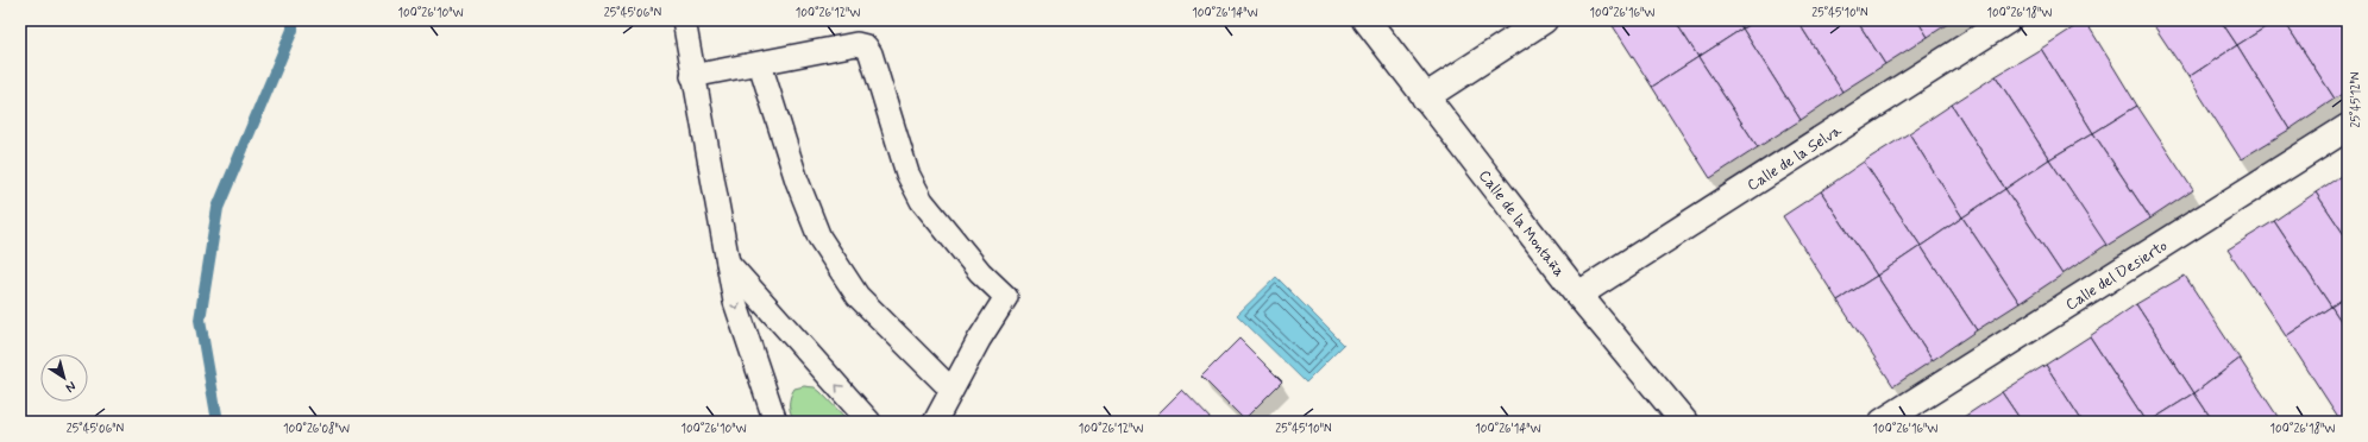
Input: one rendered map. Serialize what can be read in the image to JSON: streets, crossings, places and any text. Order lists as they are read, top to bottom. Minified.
{"streets":{"street":["Calle de la Selva","Calle de la Montaña","Calle del Desierto"]},"crossings":[["Calle de la Selva","Calle de la Montaña"]],"north":"bottom right","coordinates":["100°26'10\"W","25°45'06\"N","100°26'12\"W","100°26'14\"W","100°26'16\"W","25°45'10\"N","100°26'18\"W","25°45'12\"N","100°26'08\"W"]}
